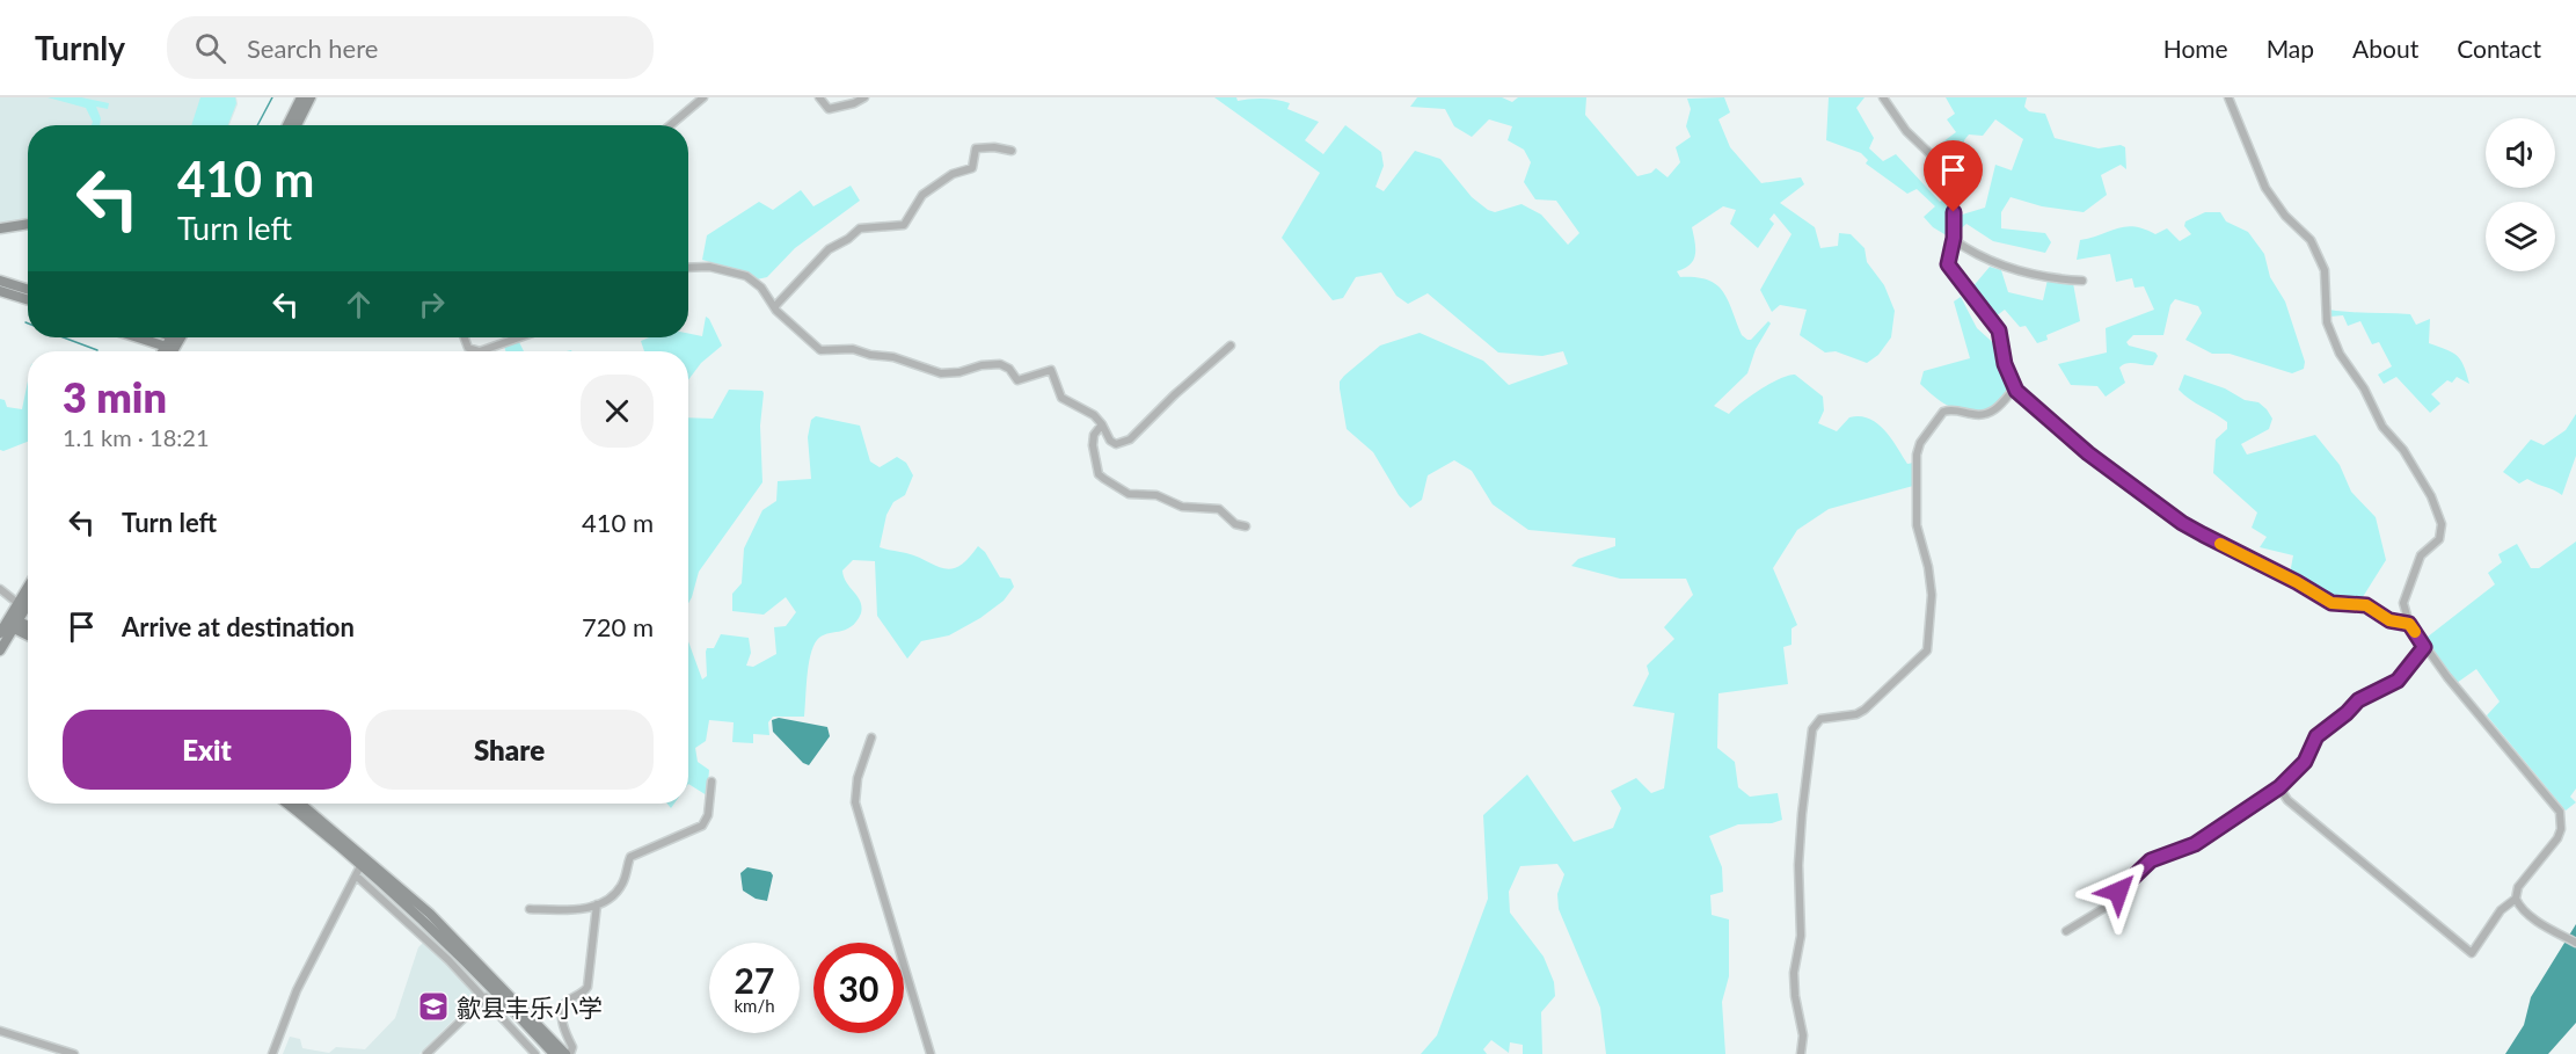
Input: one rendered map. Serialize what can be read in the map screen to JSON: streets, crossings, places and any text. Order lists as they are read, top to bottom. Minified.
{"places":{"school or university":["歙县丰乐小学"]},"page":{"header":"Turnly","search":"Search here","nav":["Home","Map","About","Contact"],"turn":["410 m","Turn left"],"heading":["3 min","1.1 km · 18:21"],"list":[{"name":"Turn left","value":"410 m"},{"name":"Arrive at destination","value":"720 m"}],"buttons":["Exit","Share"],"speed":"27 km/h","limit":"30"}}
